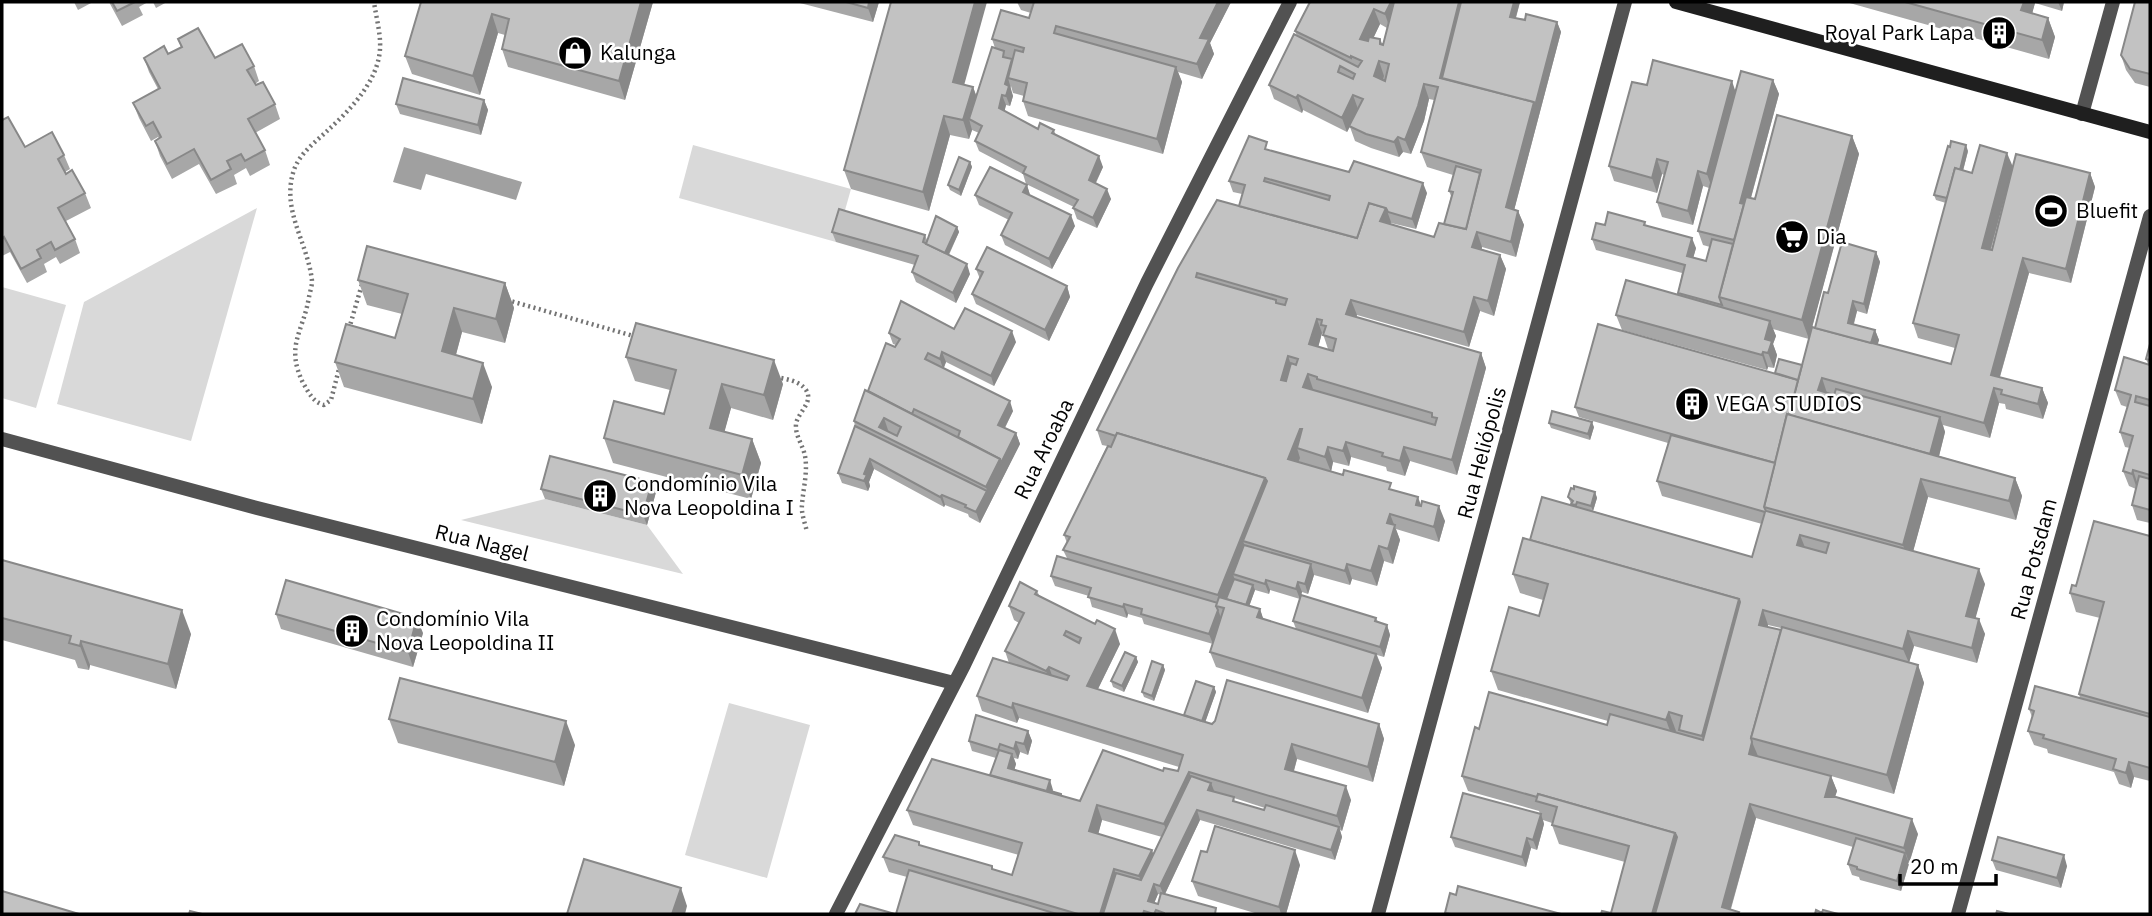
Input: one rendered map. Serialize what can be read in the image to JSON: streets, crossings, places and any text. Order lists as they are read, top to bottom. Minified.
{"streets":{"street":["Rua Aroaba","Rua Heliópolis","Rua Nagel","Rua Potsdam"]},"crossings":[["Rua Aroaba","Rua Nagel"]],"places":{"building":["Royal Park Lapa","VEGA STUDIOS","Condomínio Vila Nova Leopoldina I","Condomínio Vila Nova Leopoldina II"],"shop":["Kalunga"],"sports":["Bluefit"],"supermarket":["Dia"]},"scale_bar":"20 m"}
